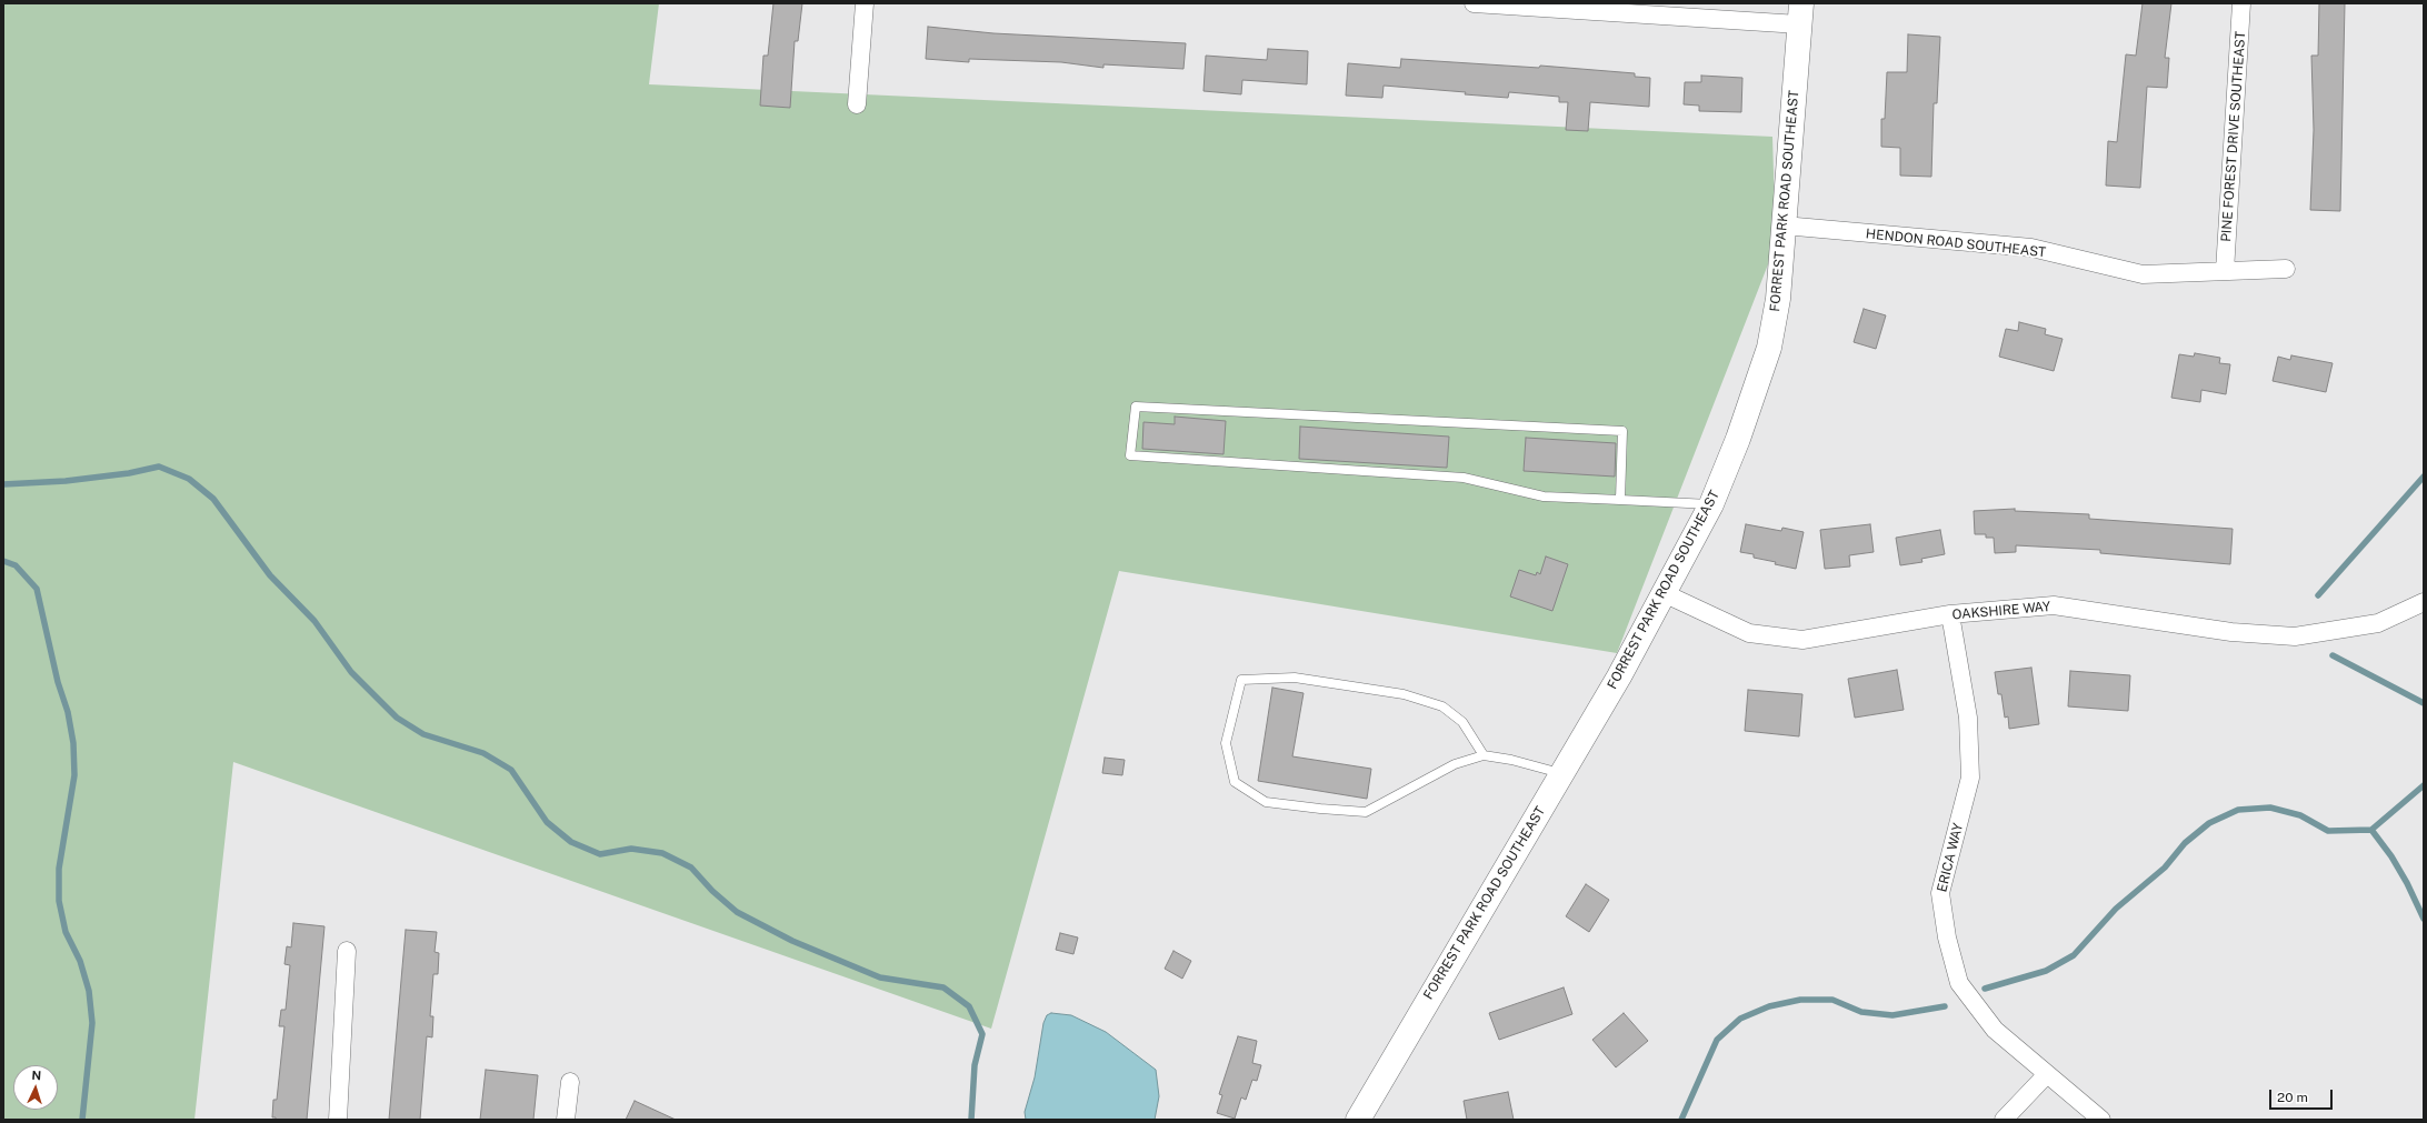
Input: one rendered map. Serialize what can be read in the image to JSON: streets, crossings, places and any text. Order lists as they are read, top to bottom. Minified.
{"streets":{"street":["PINE FOREST DRIVE SOUTHEAST","FORREST PARK ROAD SOUTHEAST","HENDON ROAD SOUTHEAST","OAKSHIRE WAY","ERICA WAY"]},"crossings":[["PINE FOREST DRIVE SOUTHEAST","HENDON ROAD SOUTHEAST"],["FORREST PARK ROAD SOUTHEAST","HENDON ROAD SOUTHEAST"],["FORREST PARK ROAD SOUTHEAST","OAKSHIRE WAY"],["OAKSHIRE WAY","ERICA WAY"]],"scale_bar":"20 m","north":"top"}
